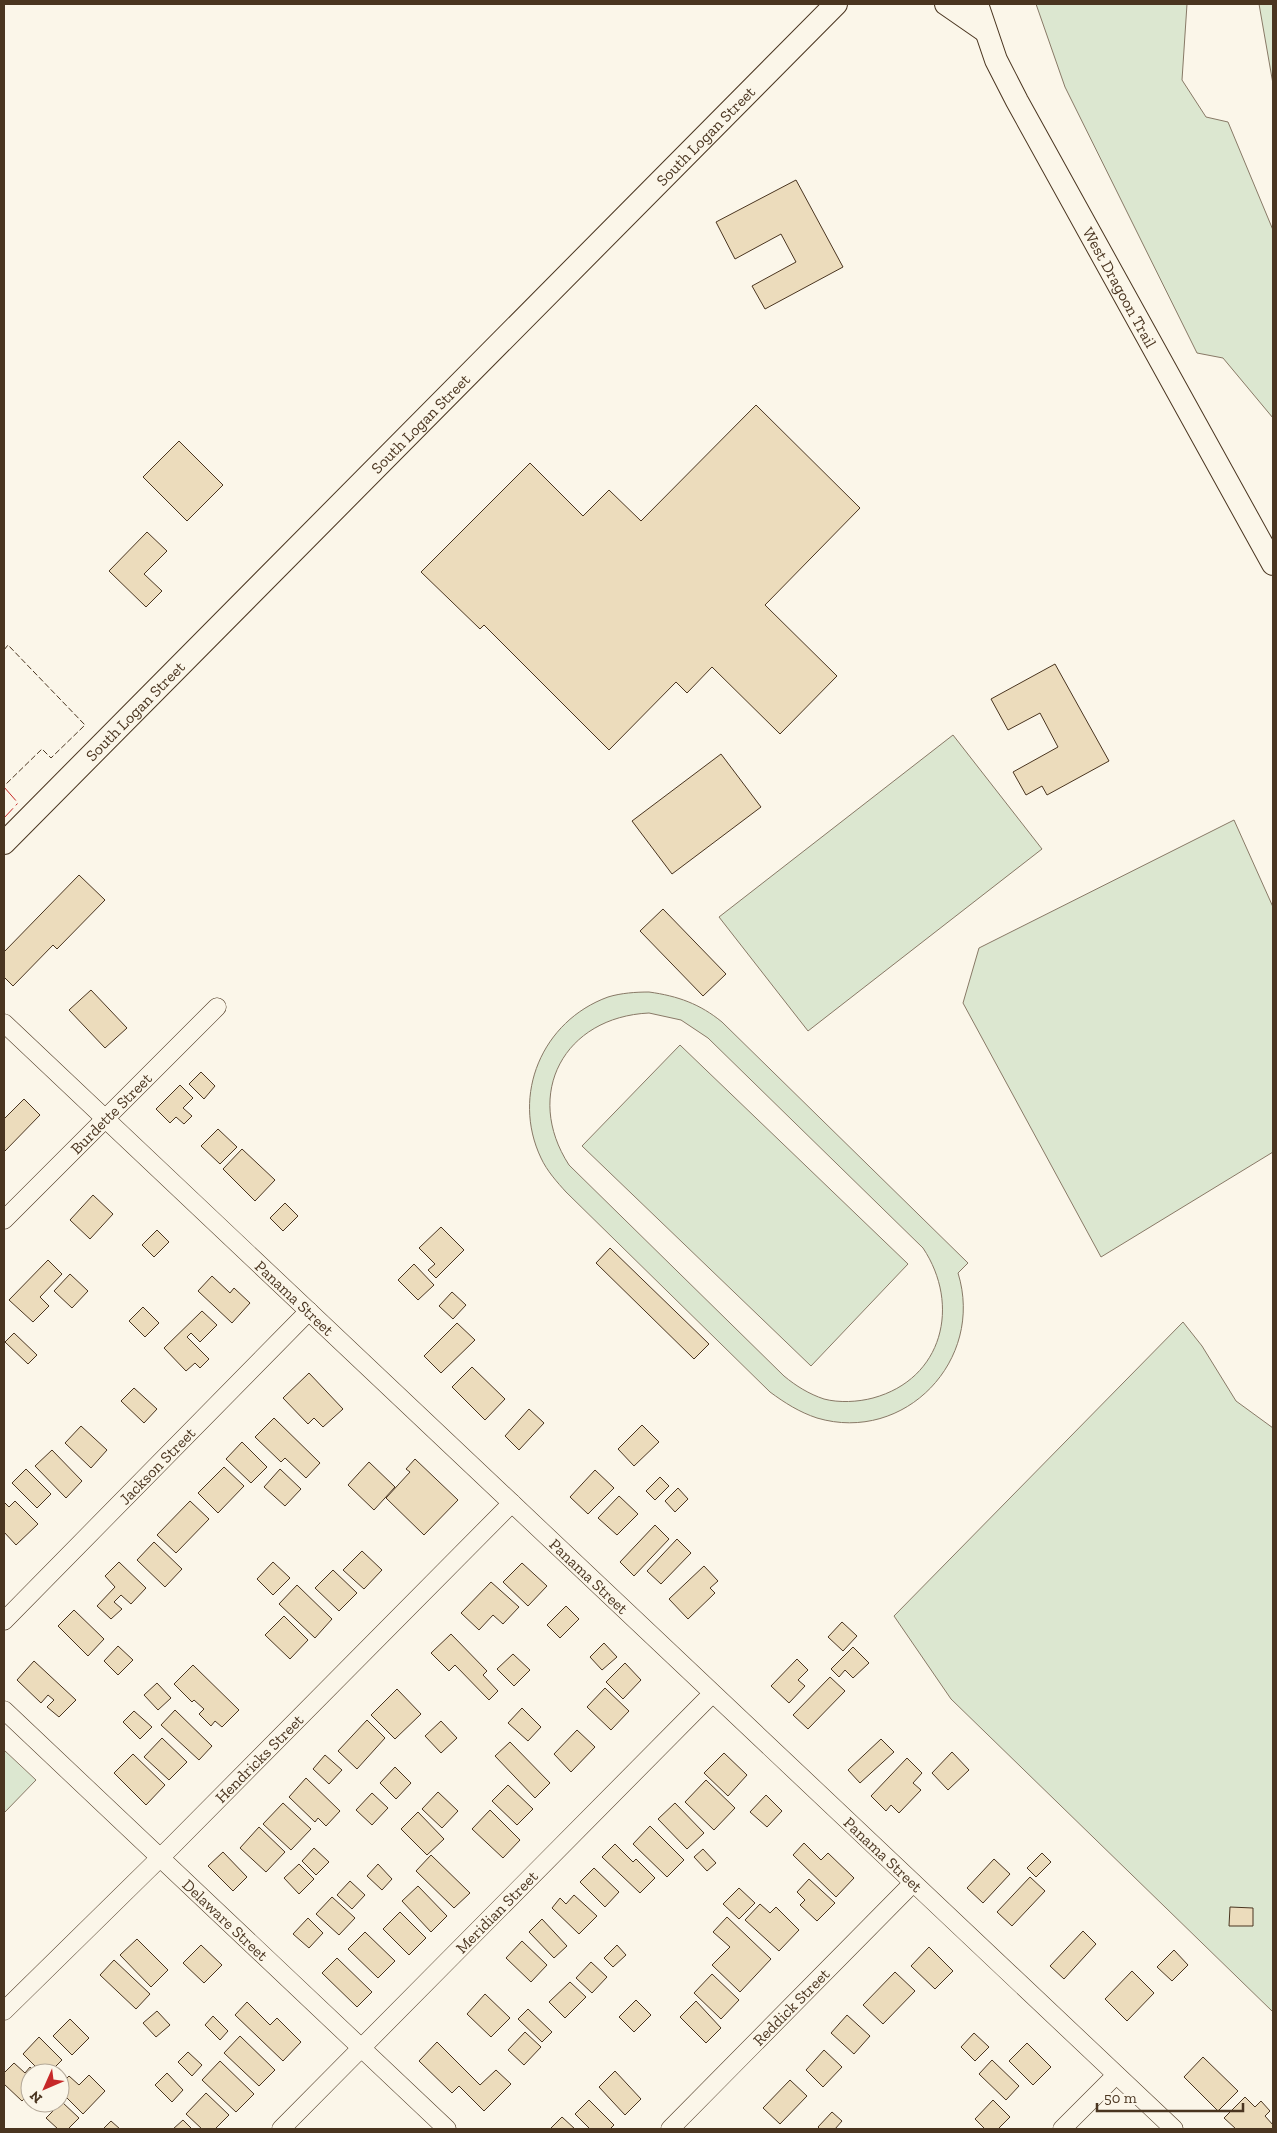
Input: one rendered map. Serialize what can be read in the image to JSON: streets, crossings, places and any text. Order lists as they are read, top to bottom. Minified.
{"streets":{"street":["South Logan Street","West Dragoon Trail","Burdette Street","Panama Street","Jackson Street","Hendricks Street","Meridian Street","Delaware Street","Reddick Street"]},"crossings":[["Burdette Street","Panama Street"],["Panama Street","Jackson Street"],["Panama Street","Hendricks Street"],["Panama Street","Meridian Street"],["Panama Street","Reddick Street"],["Hendricks Street","Delaware Street"],["Meridian Street","Delaware Street"]],"scale_bar":"50 m","north":"bottom left"}
